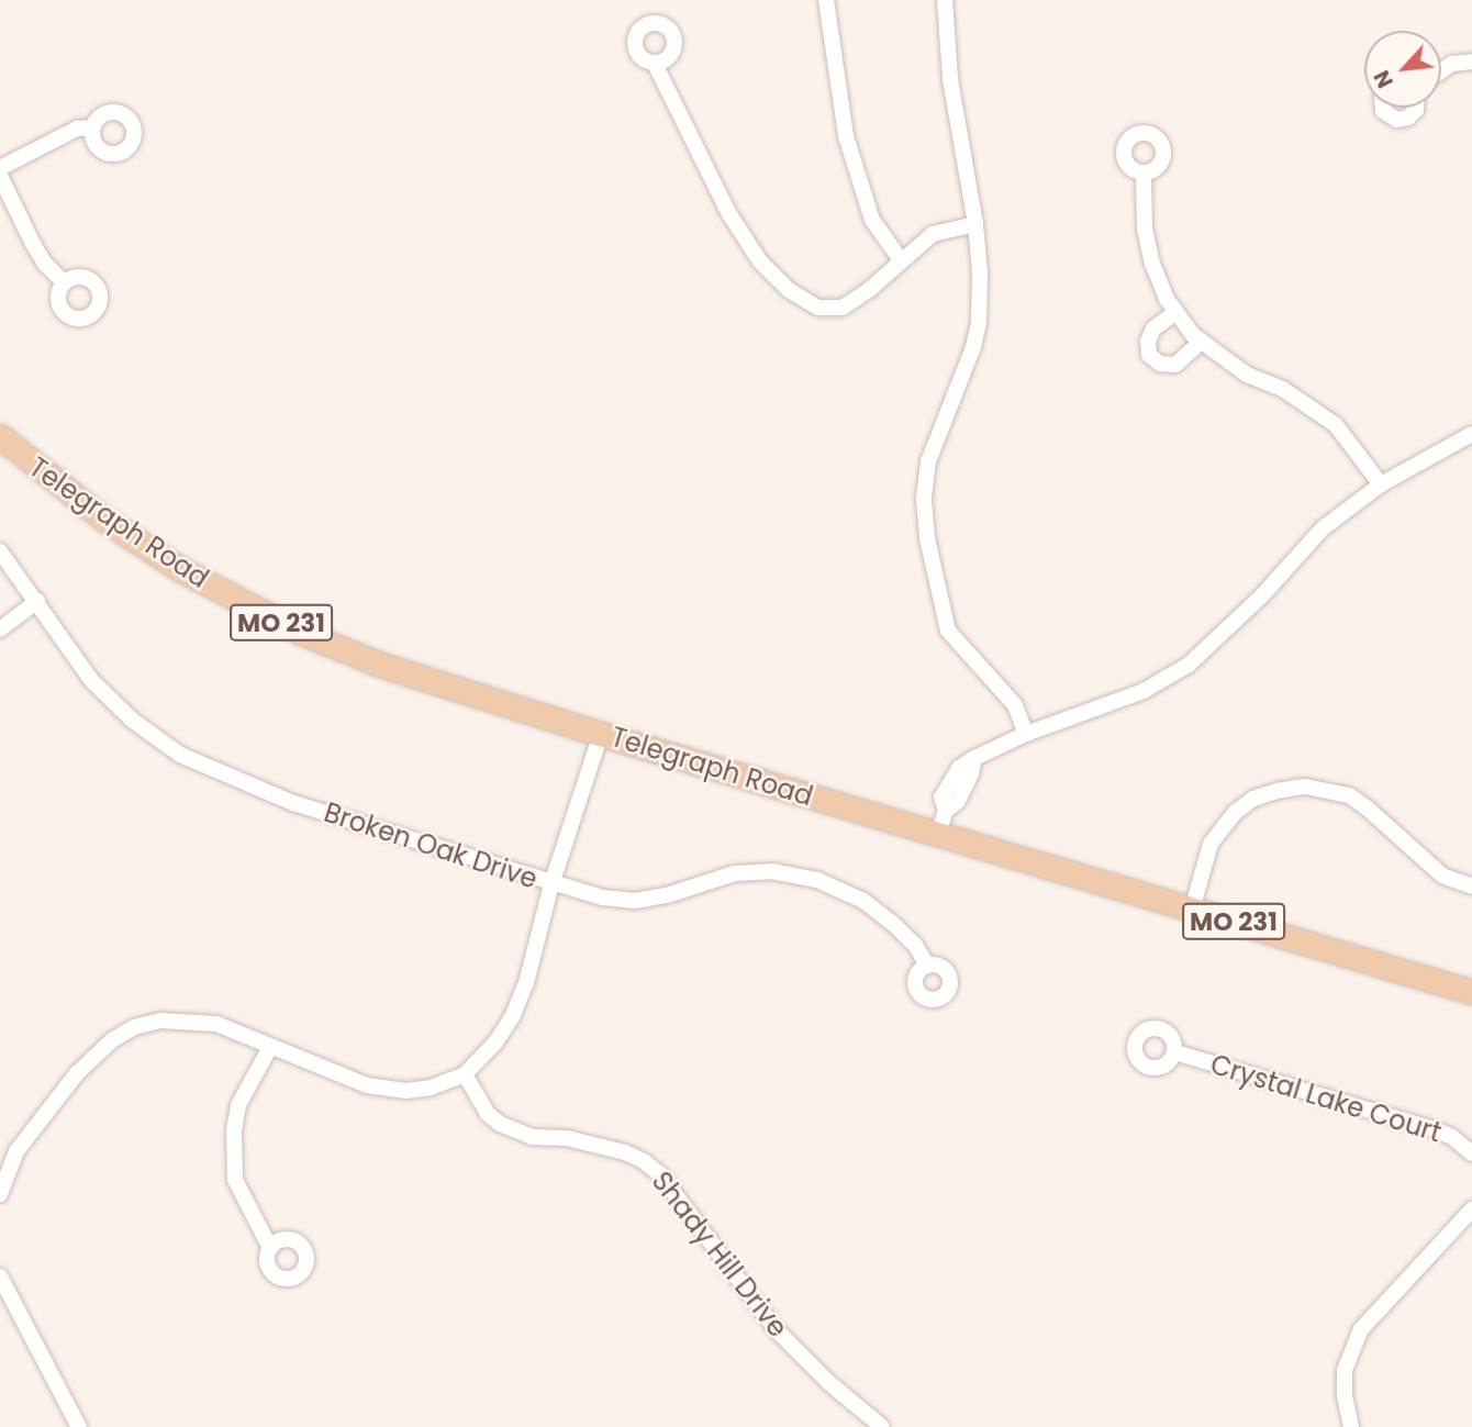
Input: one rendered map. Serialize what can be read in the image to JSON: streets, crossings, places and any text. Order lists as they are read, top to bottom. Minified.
{"streets":{"main road":["Telegraph Road","MO 231"],"street":["Broken Oak Drive","Crystal Lake Court","Shady Hill Drive"]},"north":"bottom left"}
